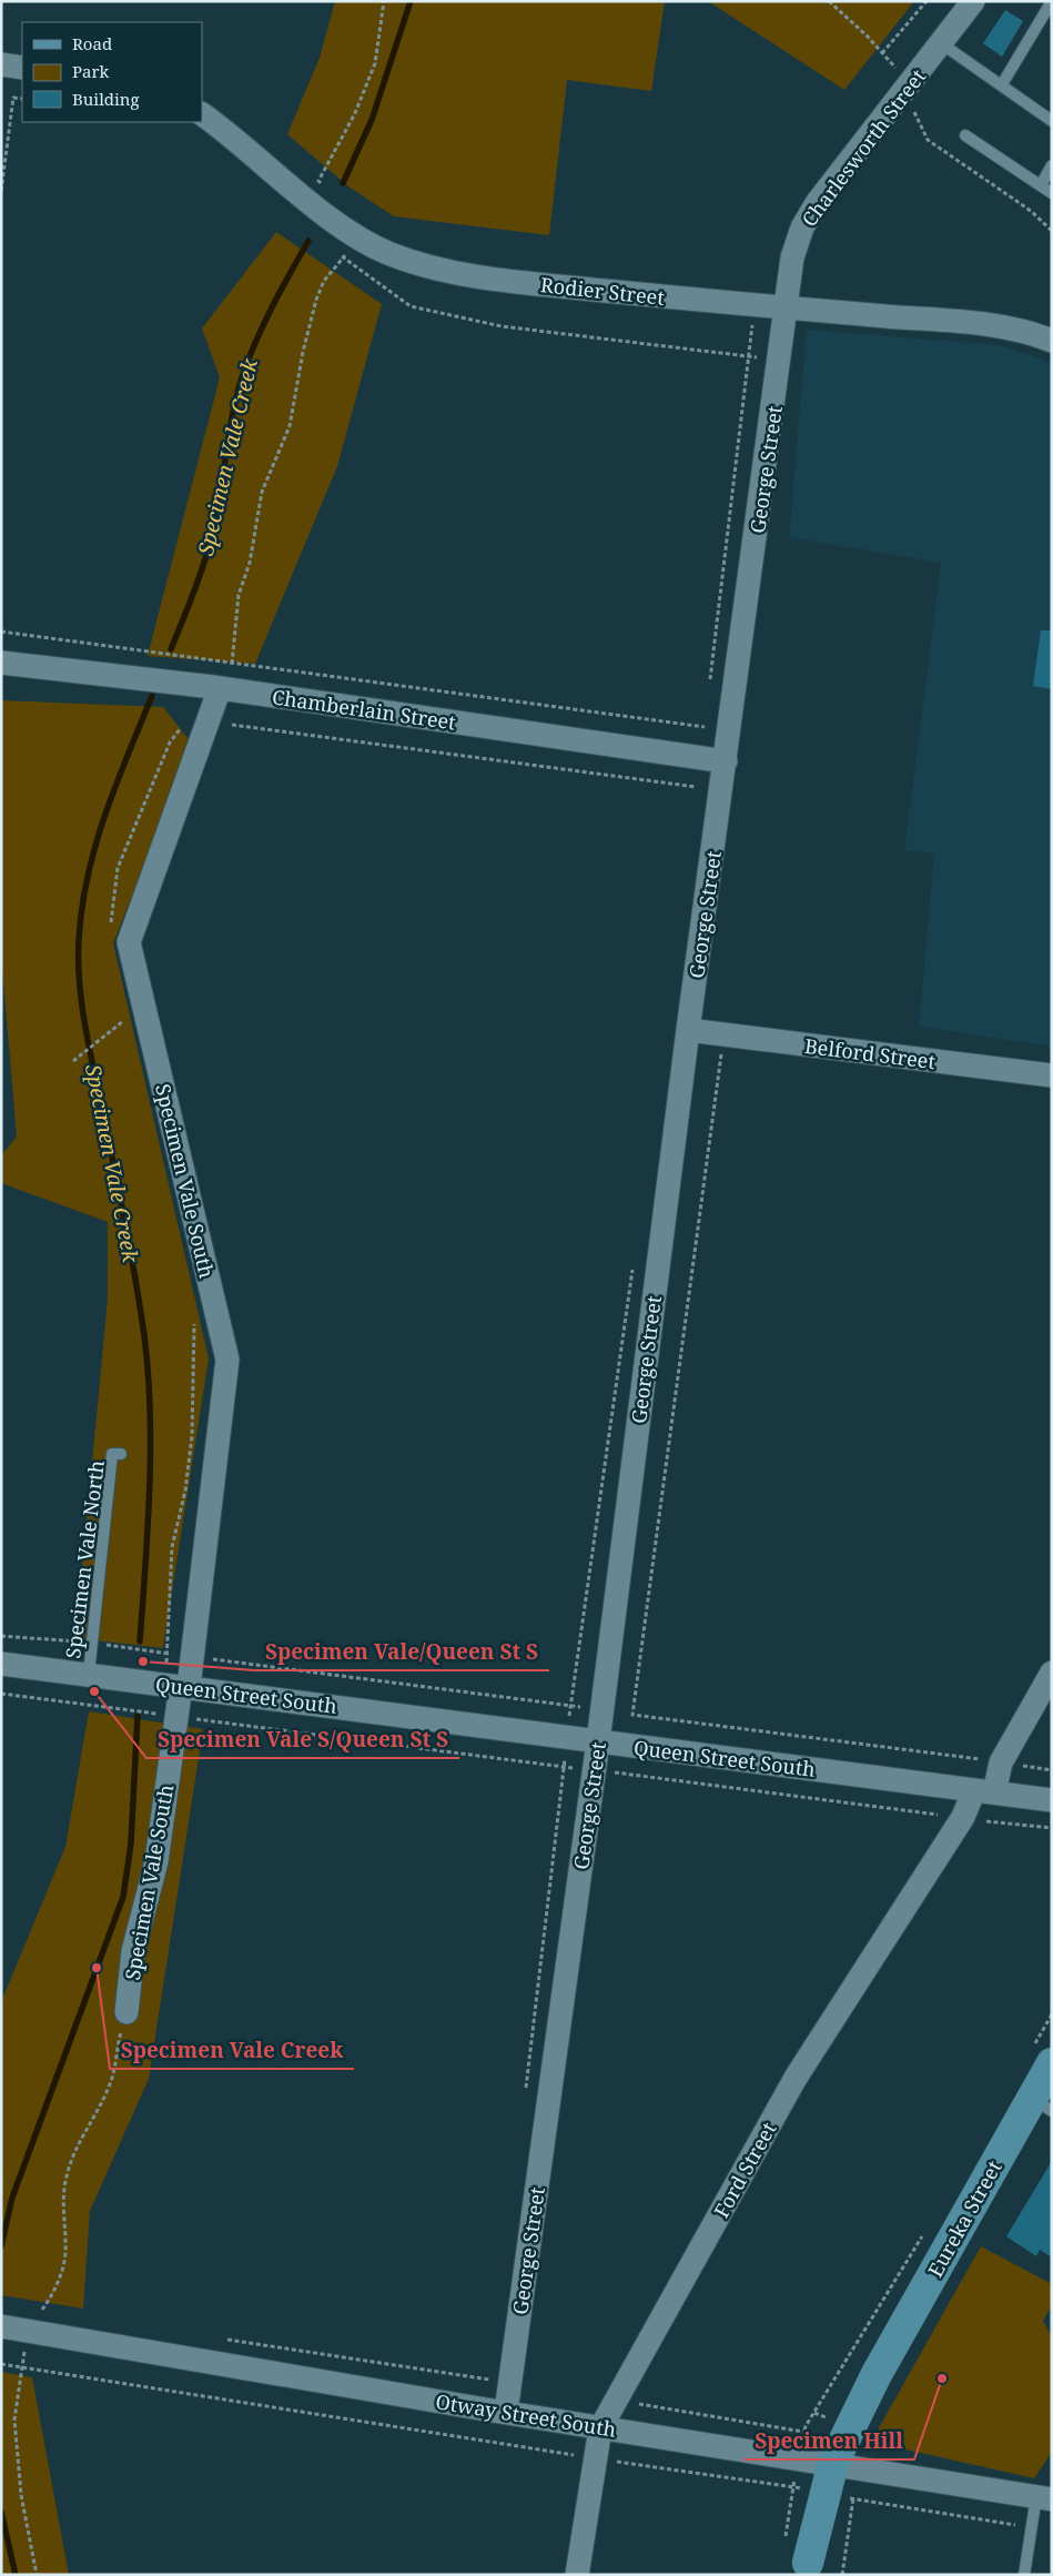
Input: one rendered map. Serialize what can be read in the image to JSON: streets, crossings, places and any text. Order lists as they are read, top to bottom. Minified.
{"streets":{"street":["Charlesworth Street","Rodier Street","George Street","Chamberlain Street","Belford Street","Specimen Vale South","Queen Street South","Ford Street","Eureka Street","Otway Street South"],"lane":["Specimen Vale North"]},"crossings":[["Charlesworth Street","Rodier Street"],["Charlesworth Street","George Street"],["Rodier Street","George Street"],["George Street","Chamberlain Street"],["George Street","Belford Street"],["George Street","Queen Street South"],["George Street","Otway Street South"],["Chamberlain Street","Specimen Vale South"],["Specimen Vale South","Queen Street South"],["Specimen Vale North","Queen Street South"],["Queen Street South","Ford Street"],["Ford Street","Otway Street South"],["Eureka Street","Otway Street South"]],"water":["Specimen Vale Creek"],"places":["Specimen Vale/Queen St S","Specimen Vale S/Queen St S","Specimen Vale Creek","Specimen Hill"],"legend":["Road","Park","Building"]}
